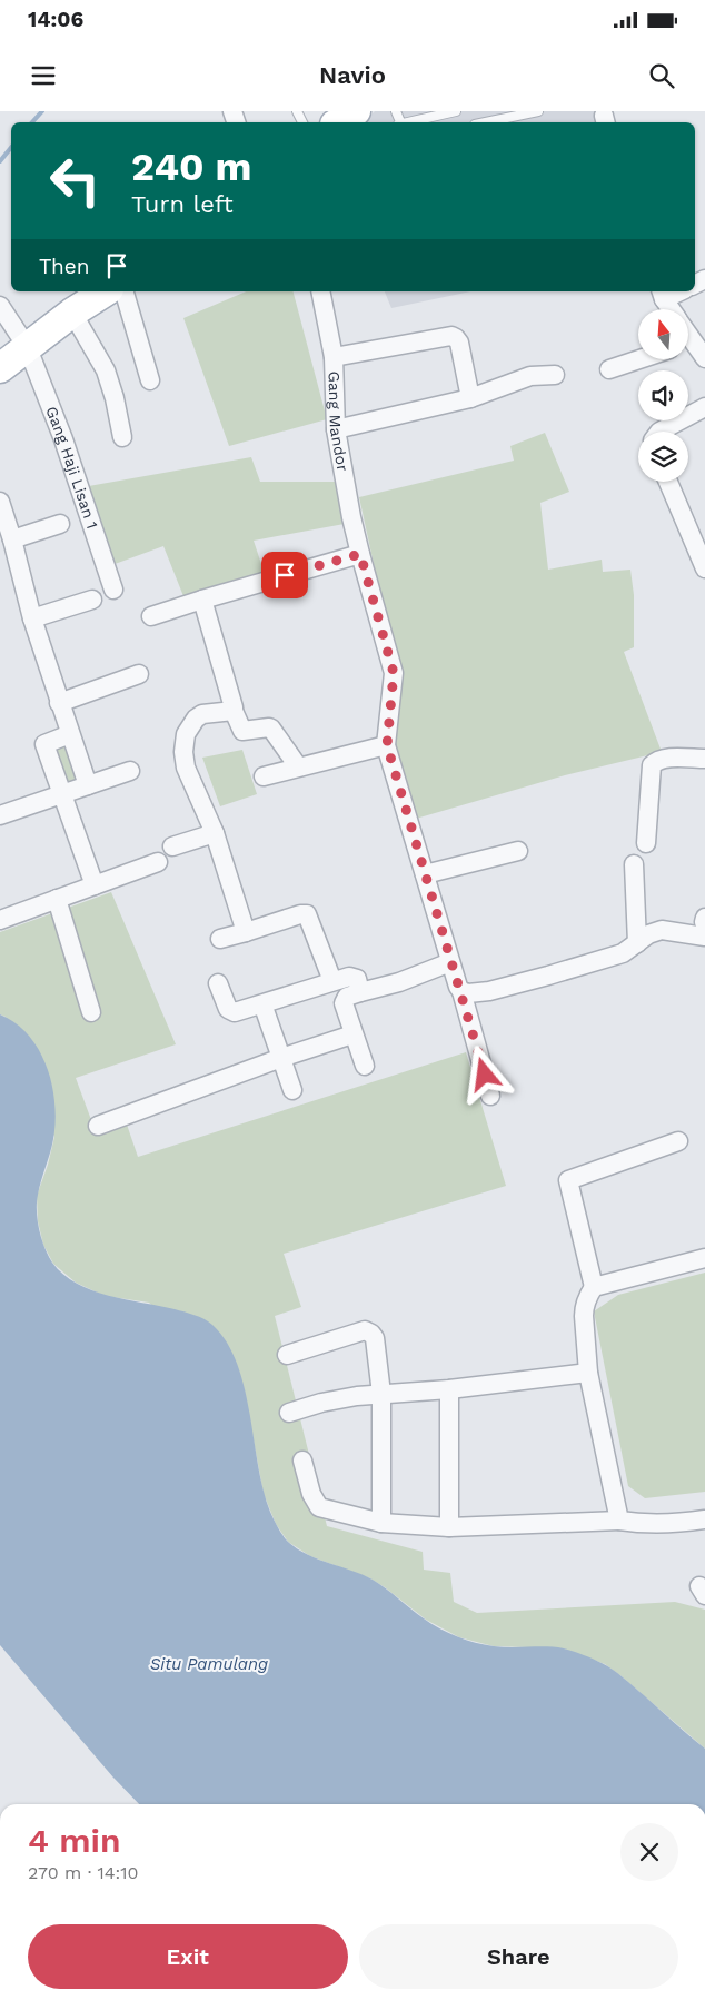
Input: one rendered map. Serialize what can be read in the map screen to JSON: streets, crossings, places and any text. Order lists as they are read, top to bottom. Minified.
{"streets":{"street":["Gang Mandor","Gang Haji Lisan 1"]},"water":["Situ Pamulang"],"north":"top","page":{"status":"14:06","header":"Navio","turn":["240 m","Turn left"],"then":"Then","heading":["4 min","270 m · 14:10"],"buttons":["Exit","Share"]}}
